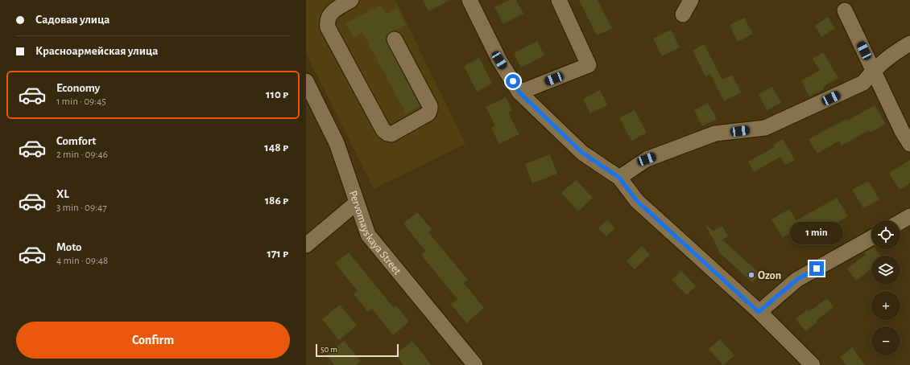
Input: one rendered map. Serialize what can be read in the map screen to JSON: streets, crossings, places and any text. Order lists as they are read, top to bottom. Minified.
{"streets":{"street":["Pervomayskaya Street"]},"places":["Ozon"],"scale_bar":"50 m","page":{"banner":["Садовая улица","Красноармейская улица"],"list":[{"name":"Economy","note":"1 min · 09:45","value":"110 ₽"},{"name":"Comfort","note":"2 min · 09:46","value":"148 ₽"},{"name":"XL","note":"3 min · 09:47","value":"186 ₽"},{"name":"Moto","note":"4 min · 09:48","value":"171 ₽"}],"map_buttons":["+","−"],"bubble":"1 min","buttons":"Confirm","scale":"50 m"}}
